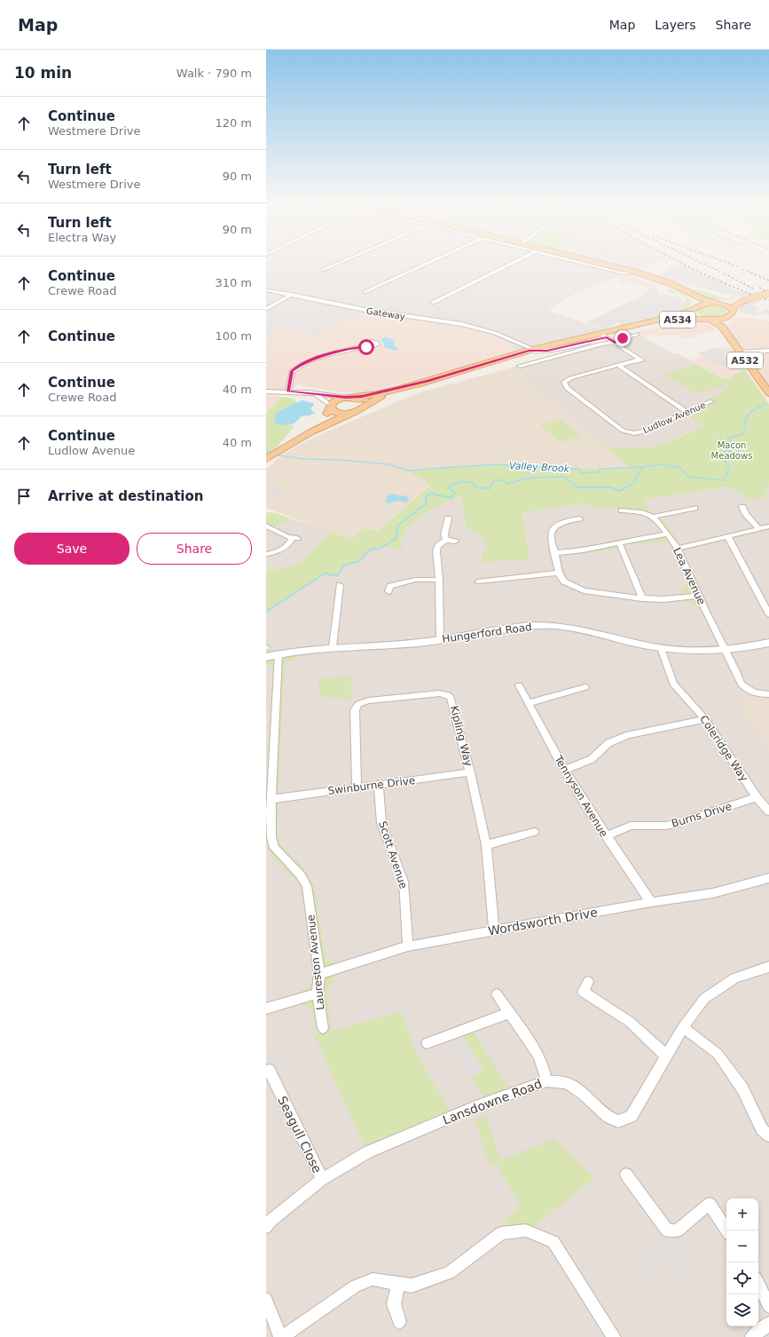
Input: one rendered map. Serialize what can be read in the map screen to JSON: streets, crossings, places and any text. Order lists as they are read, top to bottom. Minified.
{"streets":{"main road":["A534","A532"],"street":["Gateway","Ludlow Avenue","Lea Avenue","Hungerford Road","Kipling Way","Coleridge Way","Swinburne Drive","Tennyson Avenue","Burns Drive","Scott Avenue","Wordsworth Drive","Laureston Avenue","Lansdowne Road","Seagull Close"]},"crossings":[["Gateway","A534"],["A534","A532"],["A534","Ludlow Avenue"],["Lea Avenue","Hungerford Road"],["Hungerford Road","Coleridge Way"],["Hungerford Road","Laureston Avenue"],["Kipling Way","Swinburne Drive"],["Kipling Way","Wordsworth Drive"],["Coleridge Way","Burns Drive"],["Swinburne Drive","Scott Avenue"],["Swinburne Drive","Laureston Avenue"],["Tennyson Avenue","Burns Drive"],["Tennyson Avenue","Wordsworth Drive"],["Scott Avenue","Wordsworth Drive"],["Wordsworth Drive","Laureston Avenue"],["Lansdowne Road","Seagull Close"]],"water":["Valley Brook"],"parks":["Macon Meadows"],"page":{"header":"Map","nav":["Map","Layers","Share"],"heading":["10 min","Walk · 790 m"],"list":[["Continue","Westmere Drive","120 m"],["Turn left","Westmere Drive","90 m"],["Turn left","Electra Way","90 m"],["Continue","Crewe Road","310 m"],["Continue","100 m"],["Continue","Crewe Road","40 m"],["Continue","Ludlow Avenue","40 m"],"Arrive at destination"],"buttons":["Save","Share"],"map_buttons":["+","−"]}}
